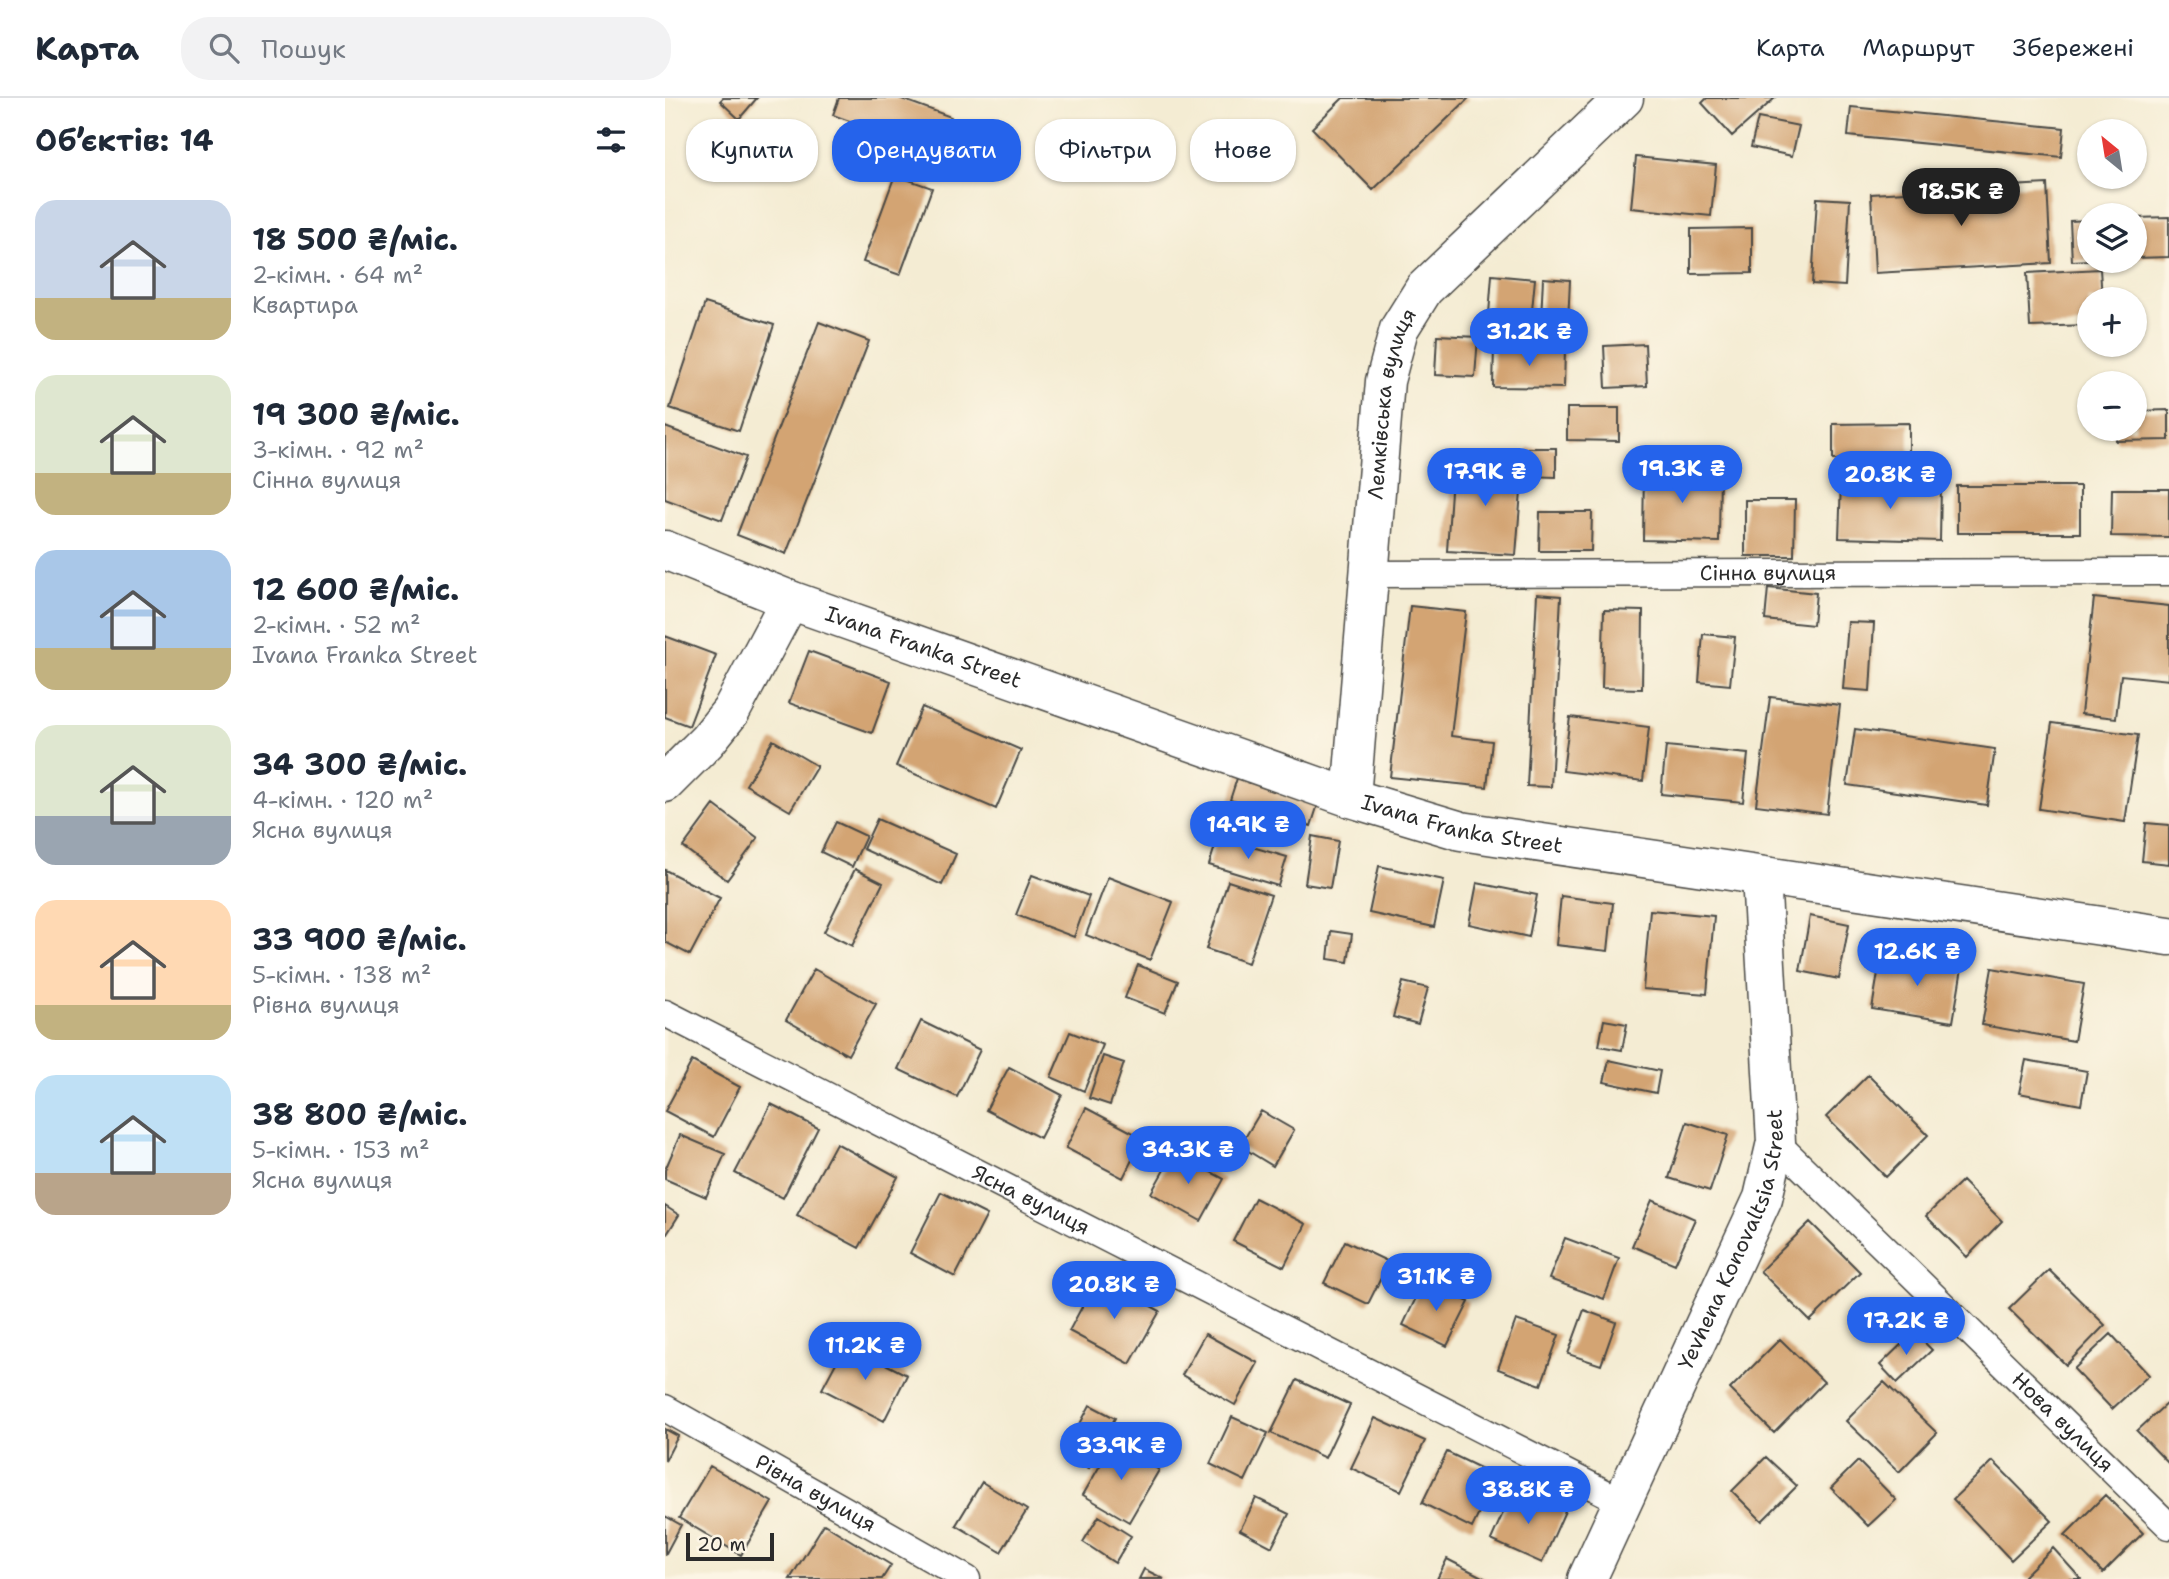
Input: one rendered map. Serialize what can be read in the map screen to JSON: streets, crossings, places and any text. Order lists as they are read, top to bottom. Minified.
{"streets":{"main road":["Лемківська вулиця","Ivana Franka Street","Yevhena Konovaltsia Street"],"street":["Сінна вулиця","Ясна вулиця","Нова вулиця","Рівна вулиця"]},"crossings":[["Лемківська вулиця","Сінна вулиця"],["Лемківська вулиця","Ivana Franka Street"],["Ivana Franka Street","Yevhena Konovaltsia Street"],["Ясна вулиця","Yevhena Konovaltsia Street"],["Yevhena Konovaltsia Street","Нова вулиця"]],"scale_bar":"20 m","north":"top left","page":{"header":"Карта","search":"Пошук","nav":["Карта","Маршрут","Збережені"],"heading":"Об’єктів: 14","map_buttons":["+","−"],"chip":["Купити","Орендувати","Фільтри","Нове"],"price":["18.5K ₴","31.2K ₴","19.3K ₴","17.9K ₴","20.8K ₴","14.9K ₴","12.6K ₴","34.3K ₴","31.1K ₴","20.8K ₴","17.2K ₴","11.2K ₴","33.9K ₴","38.8K ₴"],"list":[{"name":"18 500 ₴/міс.","note":"2-кімн. · 64 m² · Квартира"},{"name":"19 300 ₴/міс.","note":"3-кімн. · 92 m² · Сінна вулиця"},{"name":"12 600 ₴/міс.","note":"2-кімн. · 52 m² · Ivana Franka Street"},{"name":"34 300 ₴/міс.","note":"4-кімн. · 120 m² · Ясна вулиця"},{"name":"33 900 ₴/міс.","note":"5-кімн. · 138 m² · Рівна вулиця"},{"name":"38 800 ₴/міс.","note":"5-кімн. · 153 m² · Ясна вулиця"}],"scale":"20 m"}}
